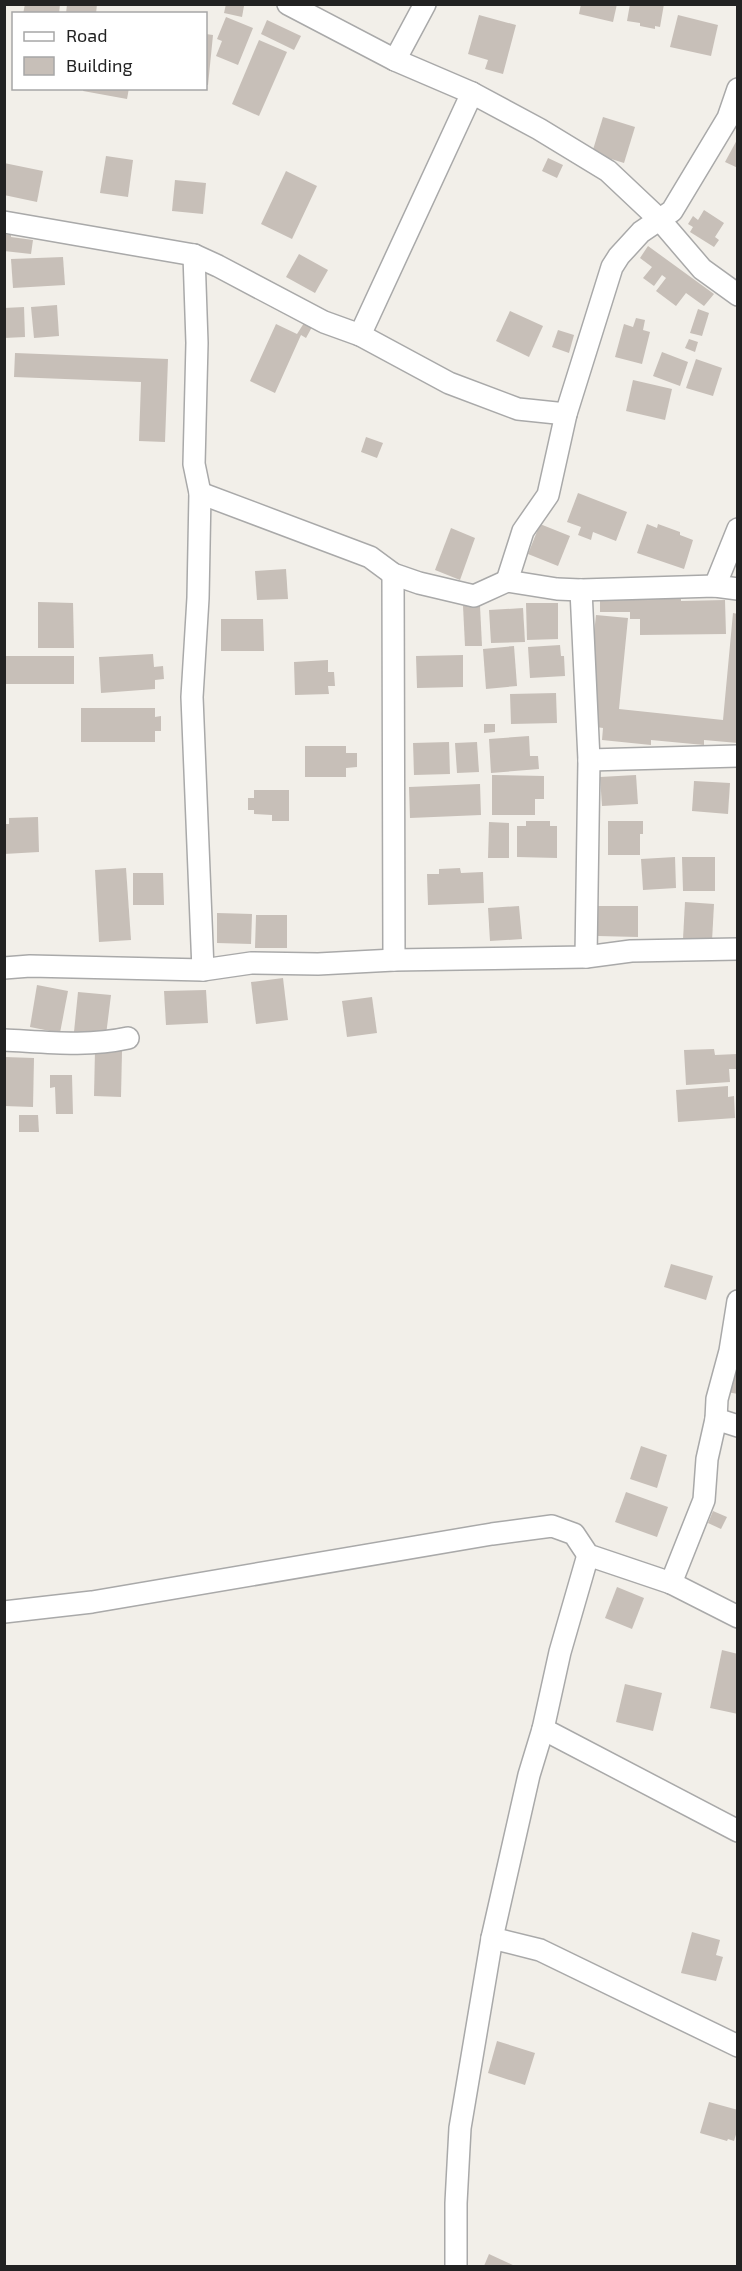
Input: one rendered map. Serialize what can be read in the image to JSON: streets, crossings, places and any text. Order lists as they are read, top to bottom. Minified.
{"legend":["Road","Building"]}
